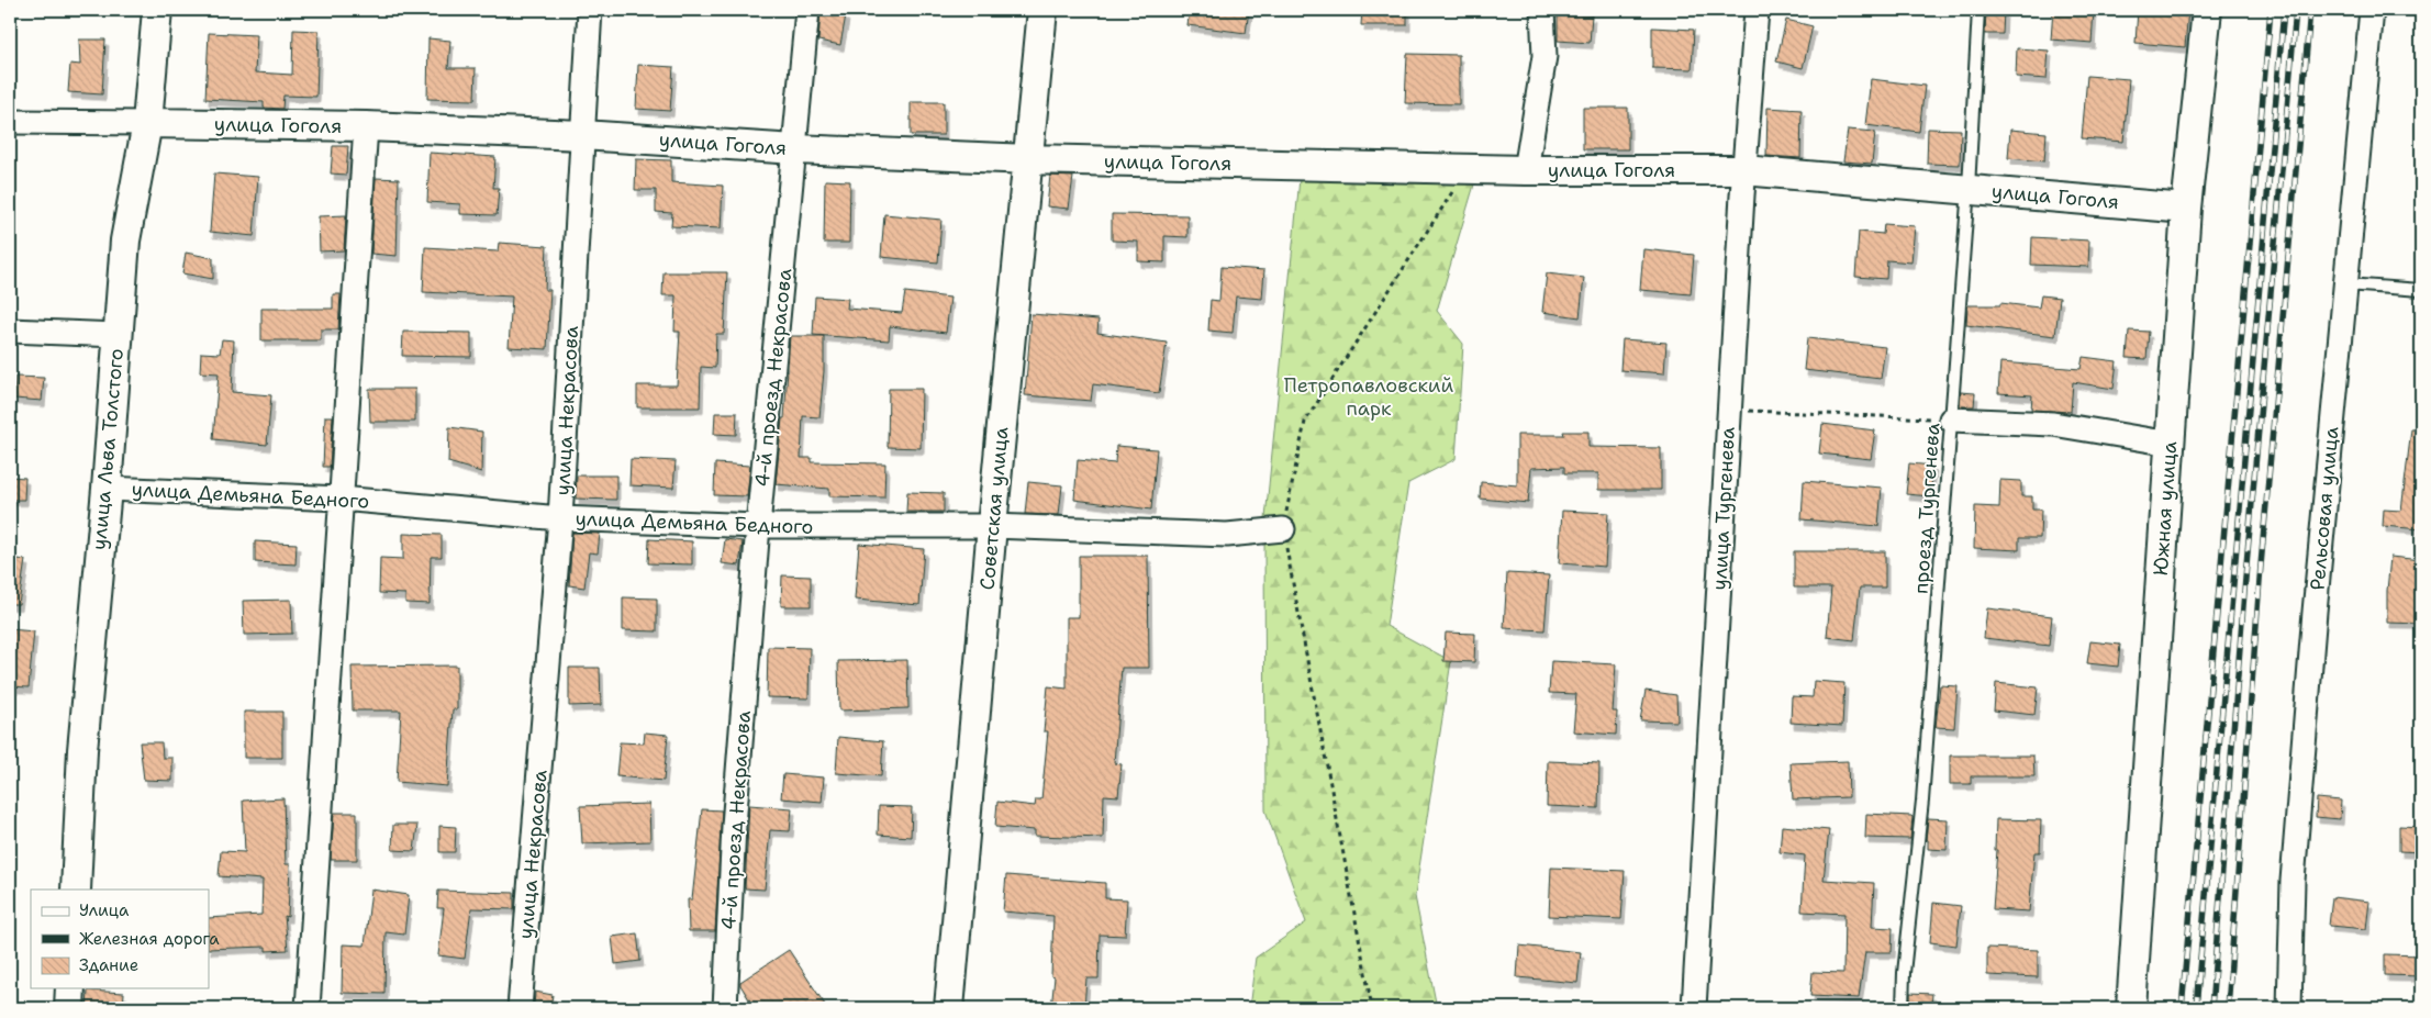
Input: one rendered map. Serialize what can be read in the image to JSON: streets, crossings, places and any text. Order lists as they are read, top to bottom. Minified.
{"streets":{"street":["улица Гоголя","4-й проезд Некрасова","улица Некрасова","улица Льва Толстого","улица Демьяна Бедного","Советская улица","улица Тургенева","Южная улица","Рельсовая улица"],"lane":["проезд Тургенева"]},"crossings":[["улица Гоголя","4-й проезд Некрасова"],["улица Гоголя","улица Некрасова"],["улица Гоголя","улица Льва Толстого"],["улица Гоголя","Советская улица"],["улица Гоголя","улица Тургенева"],["улица Гоголя","проезд Тургенева"],["улица Гоголя","Южная улица"],["4-й проезд Некрасова","улица Демьяна Бедного"],["улица Некрасова","улица Демьяна Бедного"],["улица Льва Толстого","улица Демьяна Бедного"],["улица Демьяна Бедного","Советская улица"]],"parks":["Петропавловский парк"],"legend":["Улица","Железная дорога","Здание"]}
